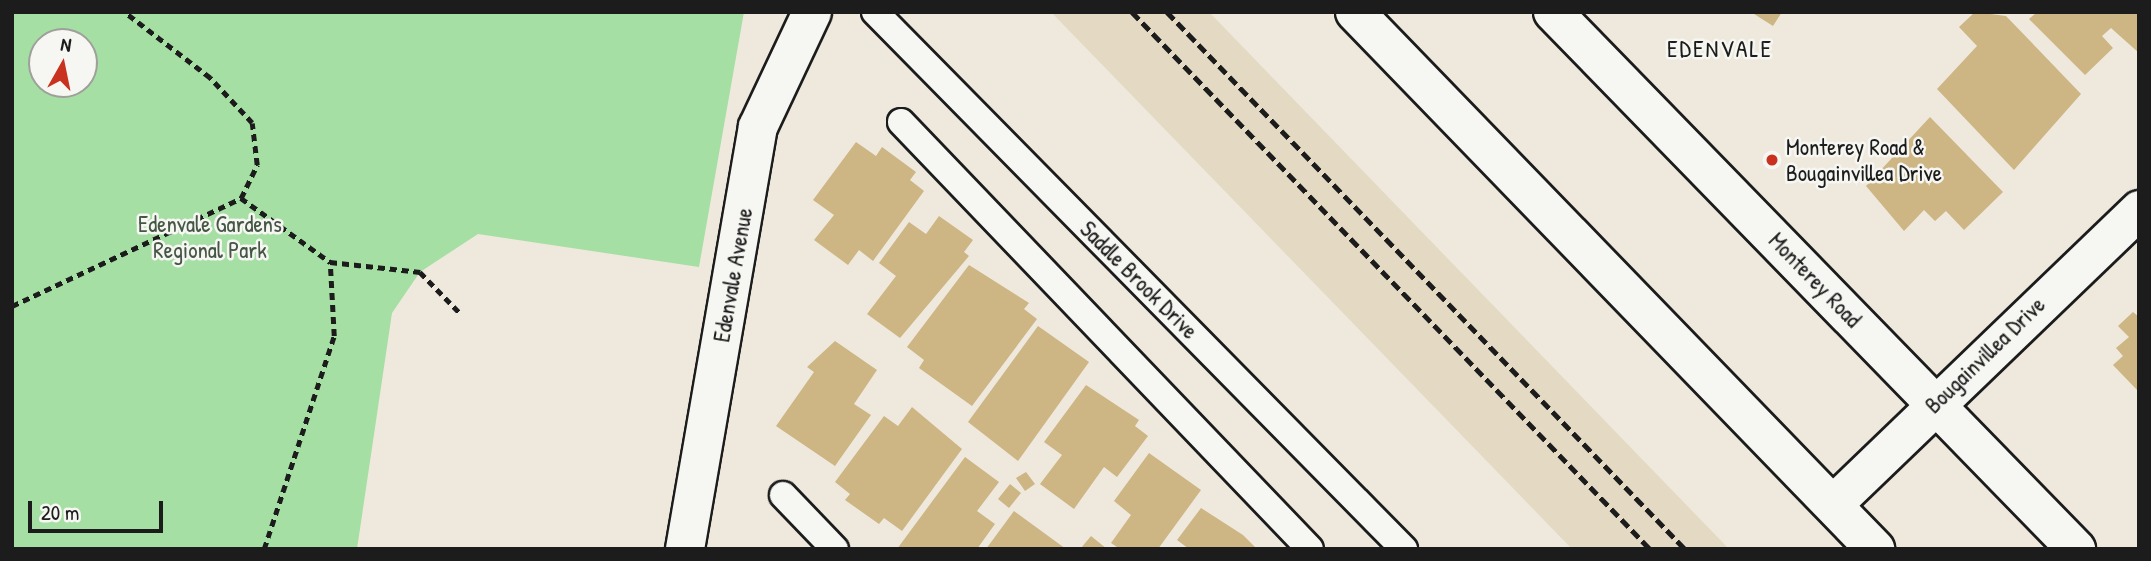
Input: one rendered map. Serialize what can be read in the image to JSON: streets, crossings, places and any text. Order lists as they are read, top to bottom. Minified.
{"streets":{"main road":["Edenvale Avenue","Monterey Road","Bougainvillea Drive"],"lane":["Saddle Brook Drive"]},"crossings":[["Monterey Road","Bougainvillea Drive"]],"districts":["EDENVALE"],"parks":["Edenvale Gardens Regional Park"],"places":["Monterey Road & Bougainvillea Drive"],"scale_bar":"20 m","north":"top"}
